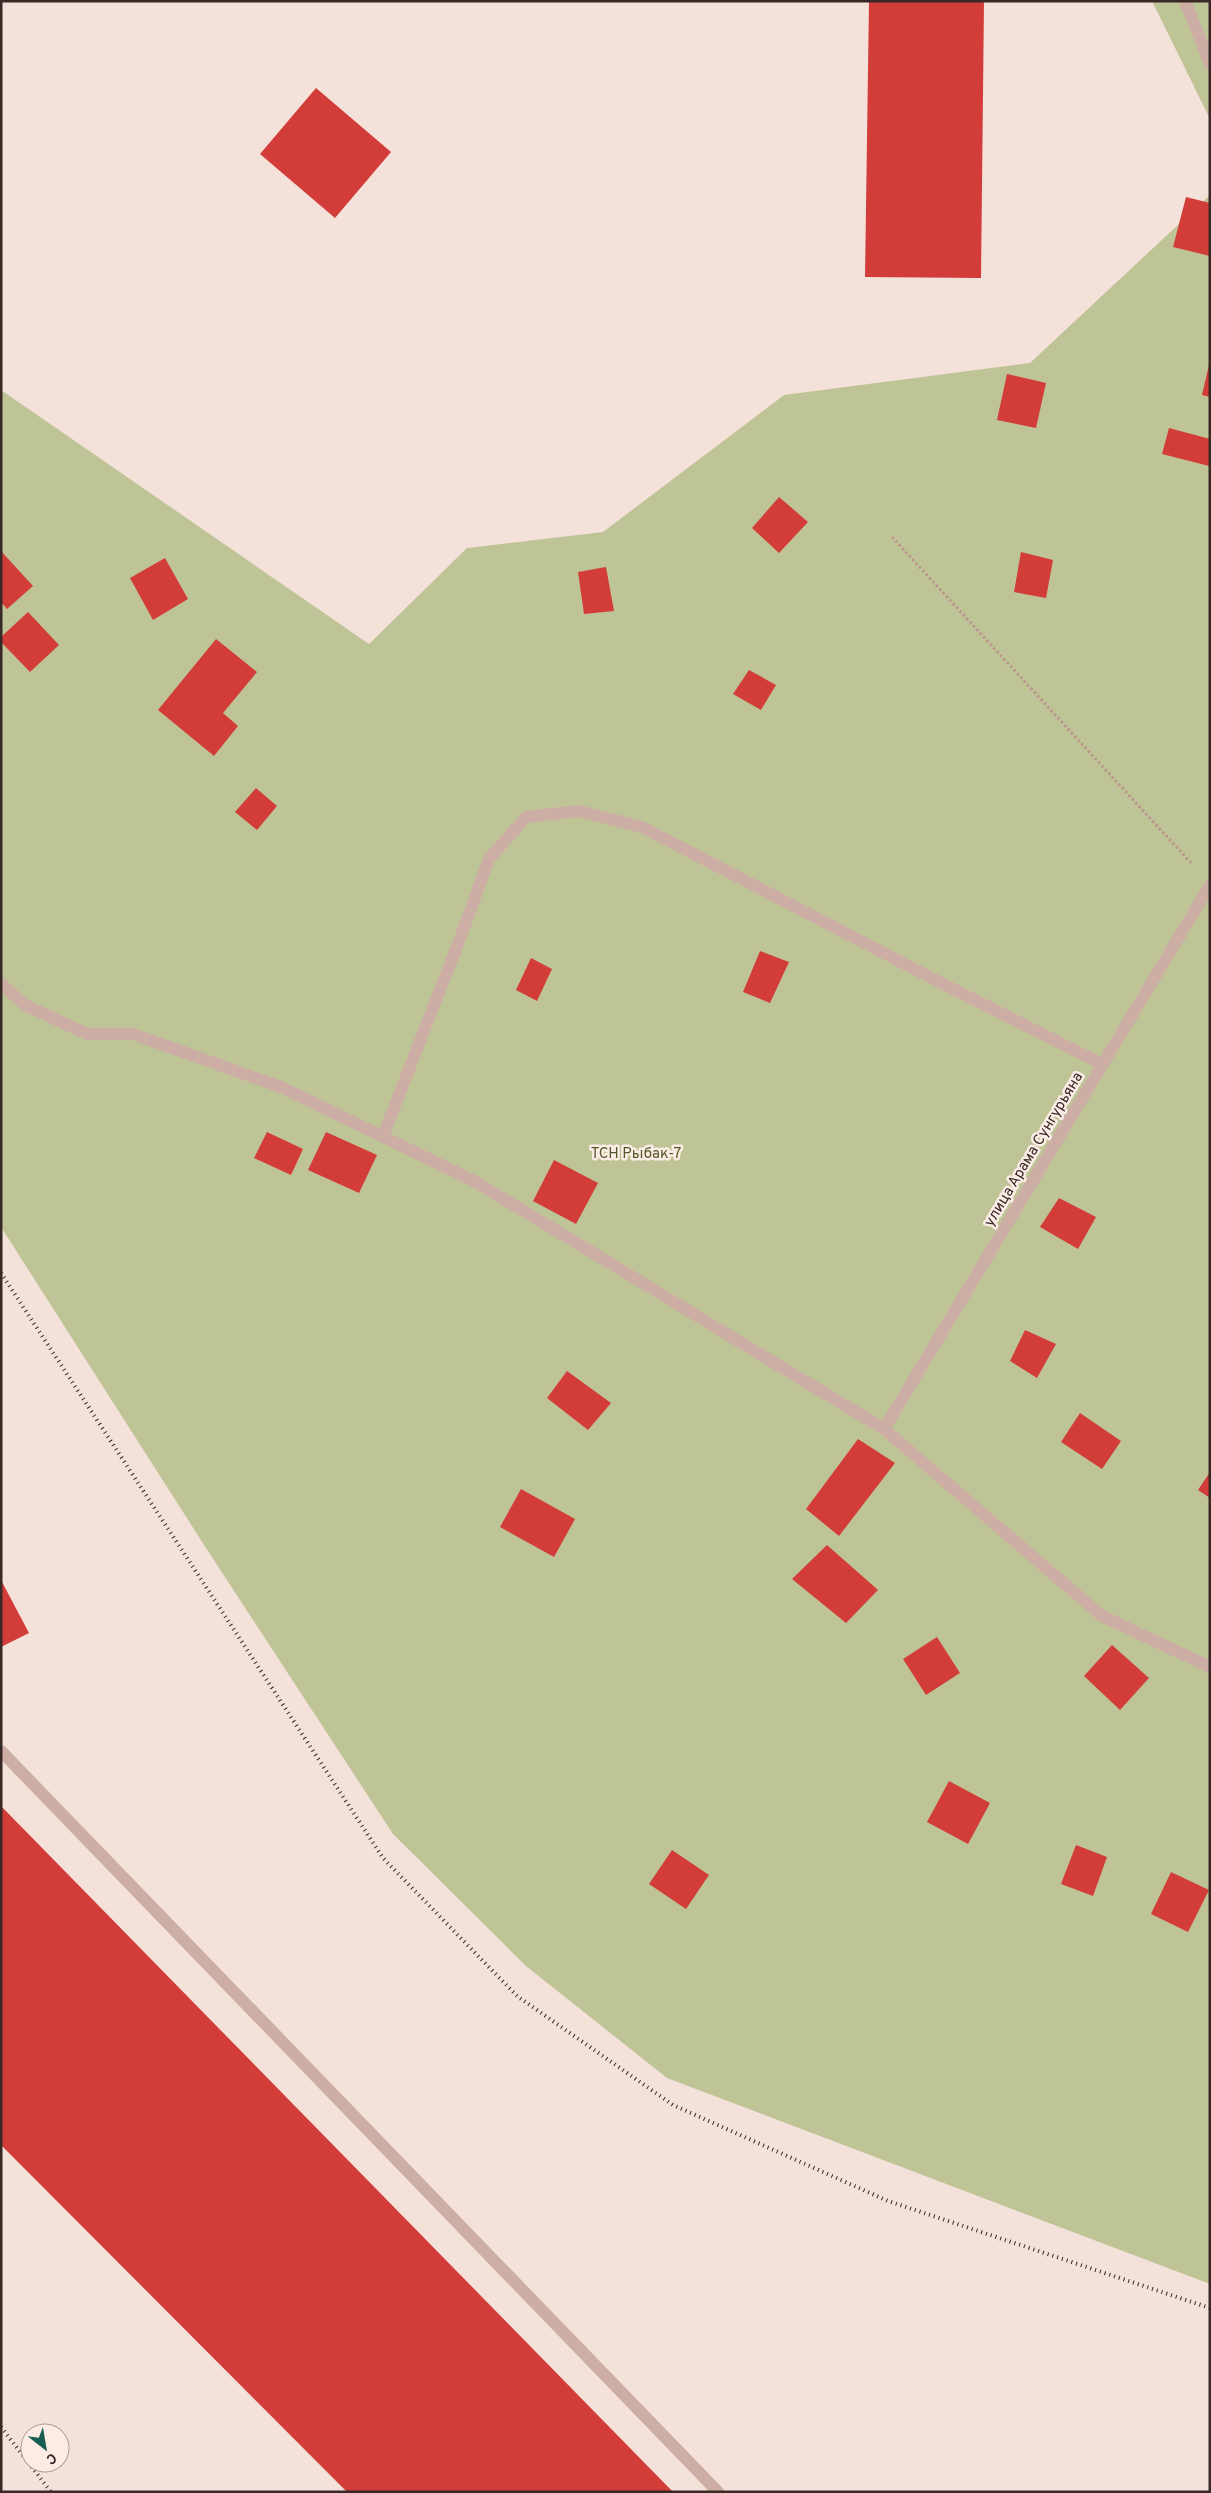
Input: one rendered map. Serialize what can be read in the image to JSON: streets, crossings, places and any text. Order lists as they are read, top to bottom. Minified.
{"streets":{"lane":["улица Арама Сунгурьяна"]},"parks":["ТСН Рыбак-7"],"north":"bottom right"}
